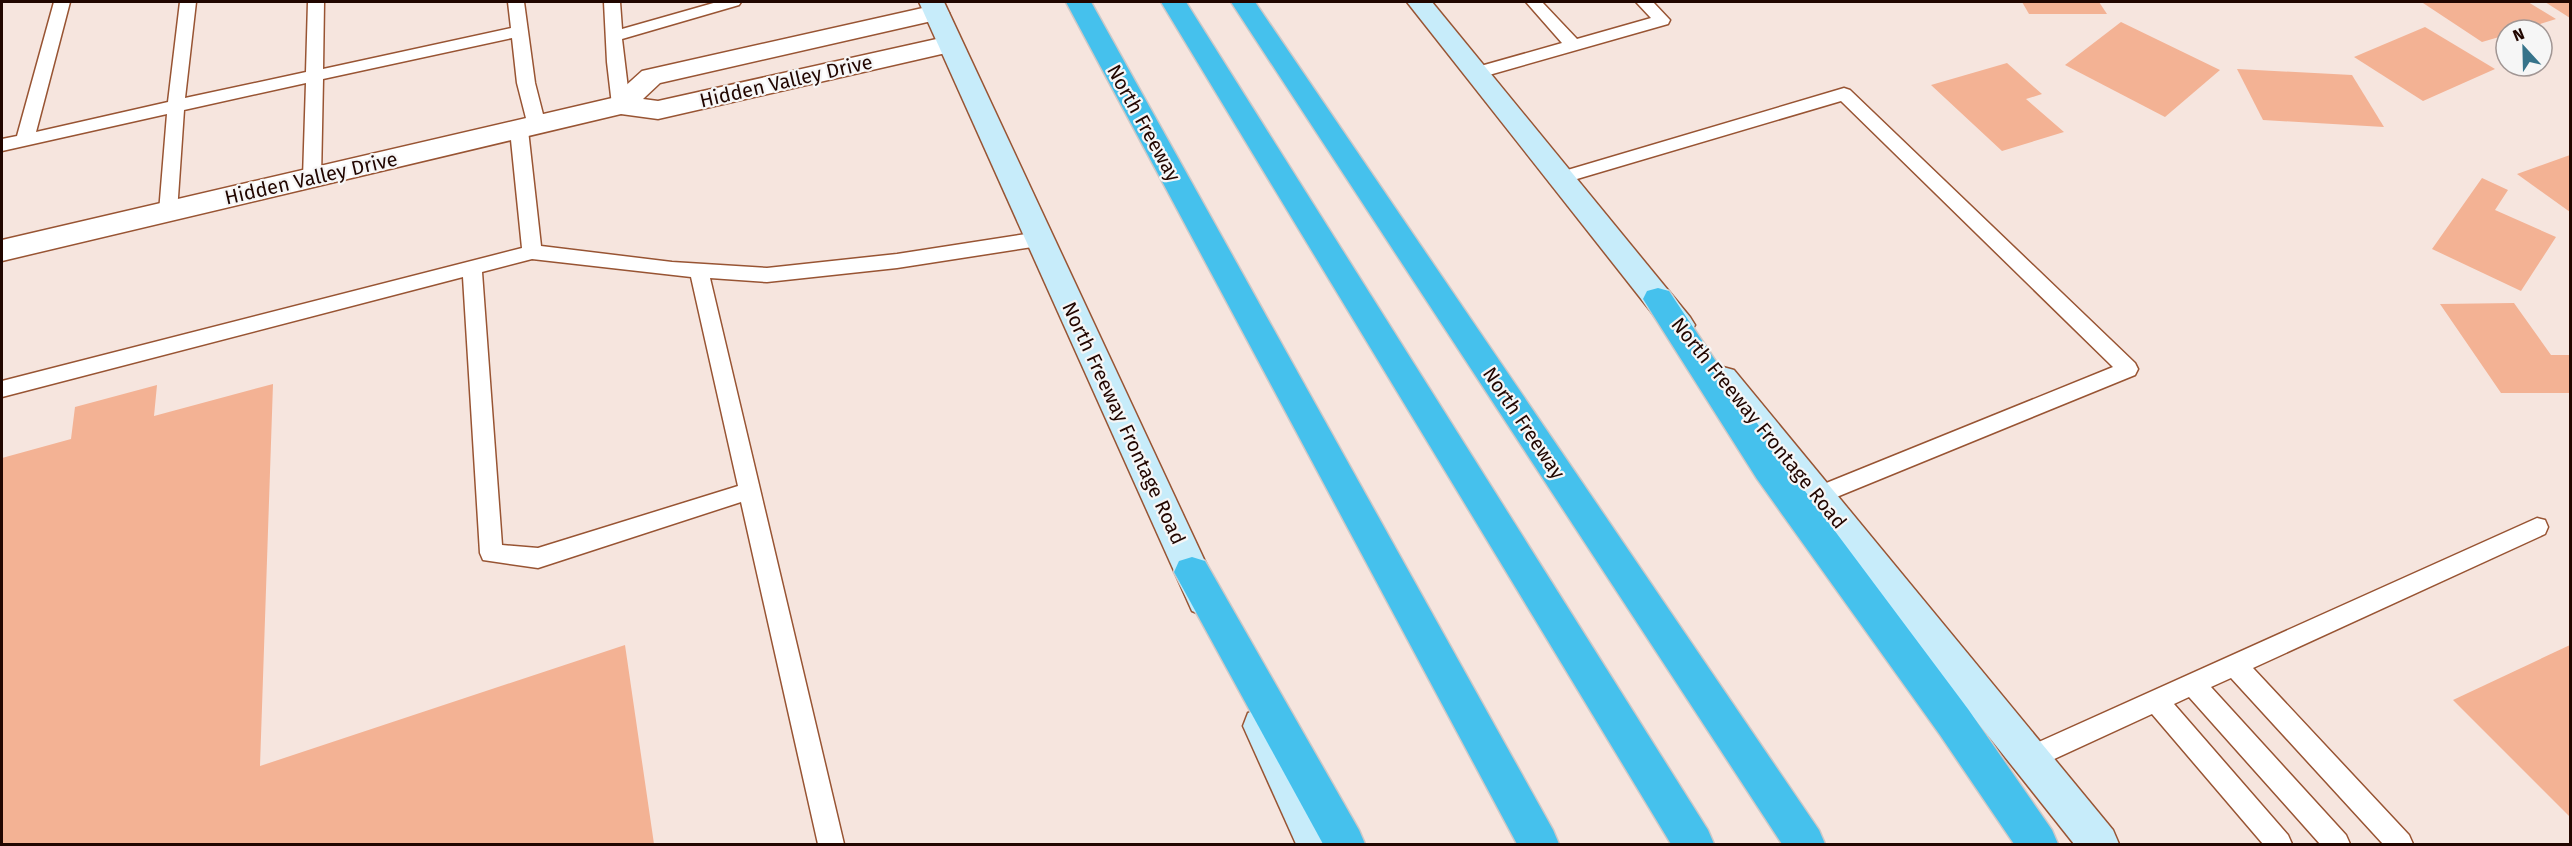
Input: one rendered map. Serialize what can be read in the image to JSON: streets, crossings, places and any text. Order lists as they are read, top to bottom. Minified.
{"streets":{"highway":["North Freeway"],"main road":["North Freeway Frontage Road"],"street":["Hidden Valley Drive"]},"crossings":[["Hidden Valley Drive","North Freeway Frontage Road"]],"north":"top"}
